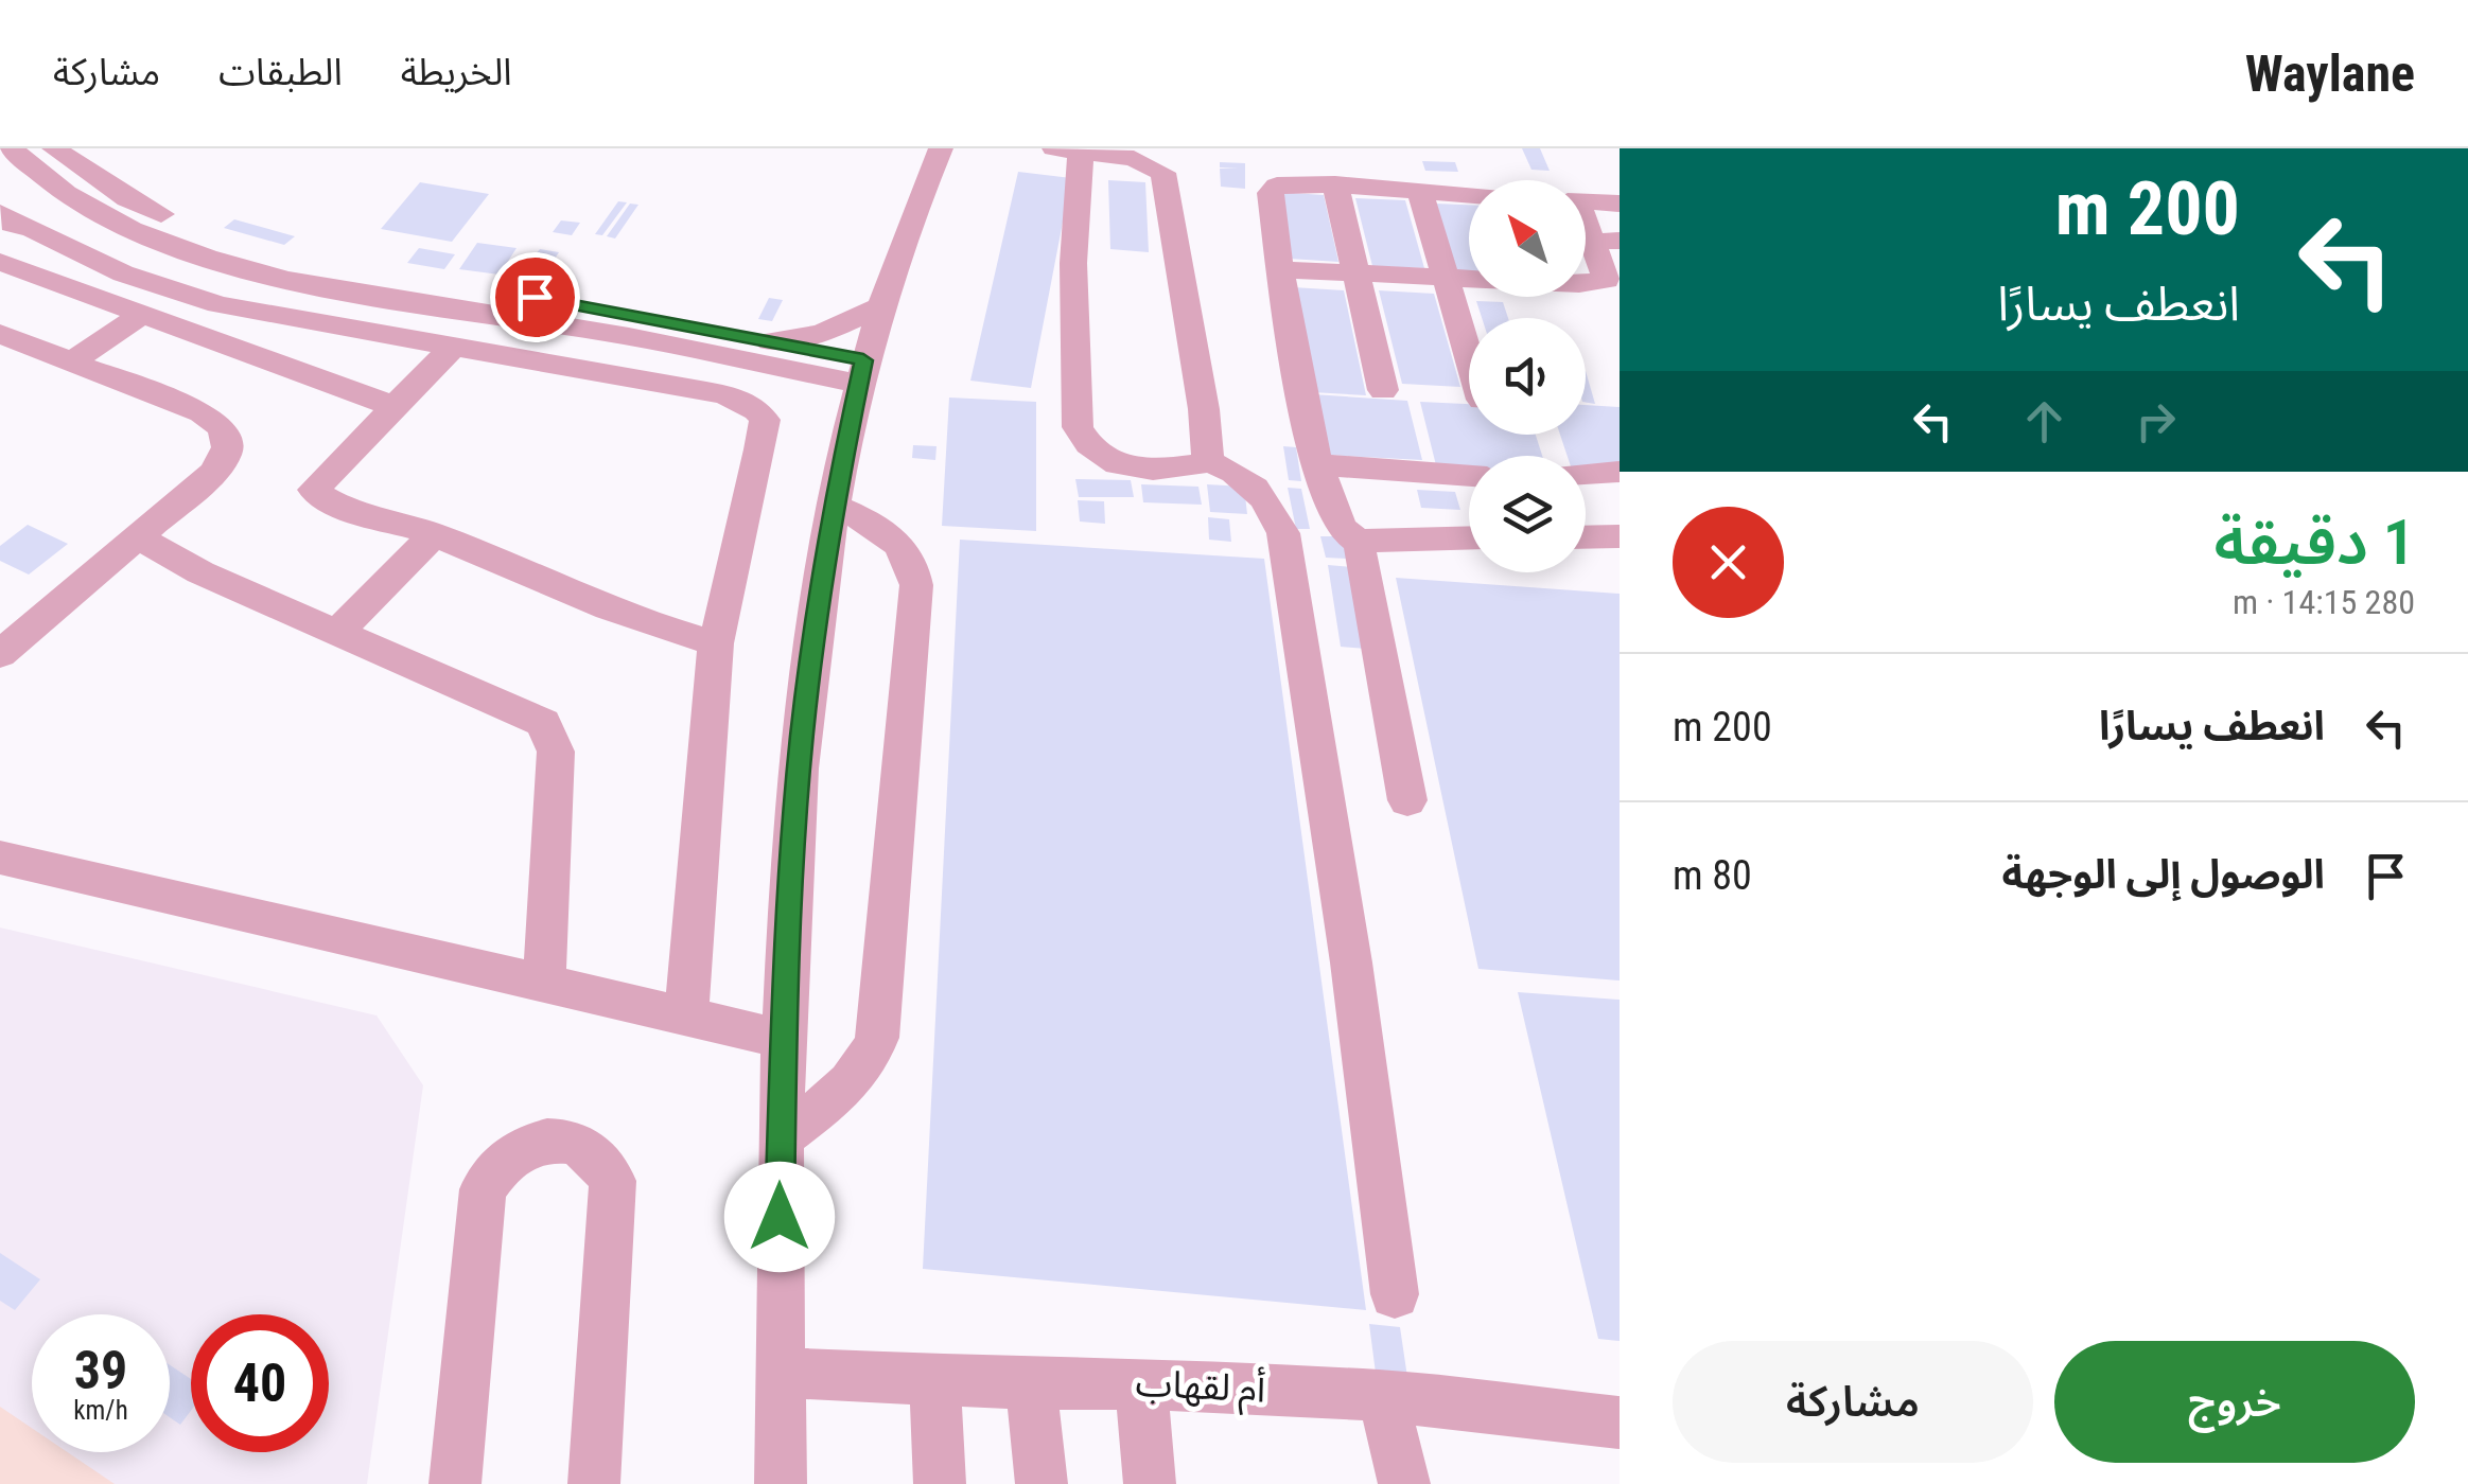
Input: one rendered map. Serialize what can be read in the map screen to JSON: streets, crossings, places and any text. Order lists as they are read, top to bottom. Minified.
{"streets":{"street":["أم لقهاب"]},"north":"top left","page":{"header":"Waylane","nav":["الخريطة","الطبقات","مشاركة"],"turn":["200 m","انعطف يسارًا"],"heading":["1 دقيقة","280 m · 14:15"],"list":[{"name":"انعطف يسارًا","value":"200 m"},{"name":"الوصول إلى الوجهة","value":"80 m"}],"speed":"39 km/h","limit":"40","buttons":["خروج","مشاركة"]}}
